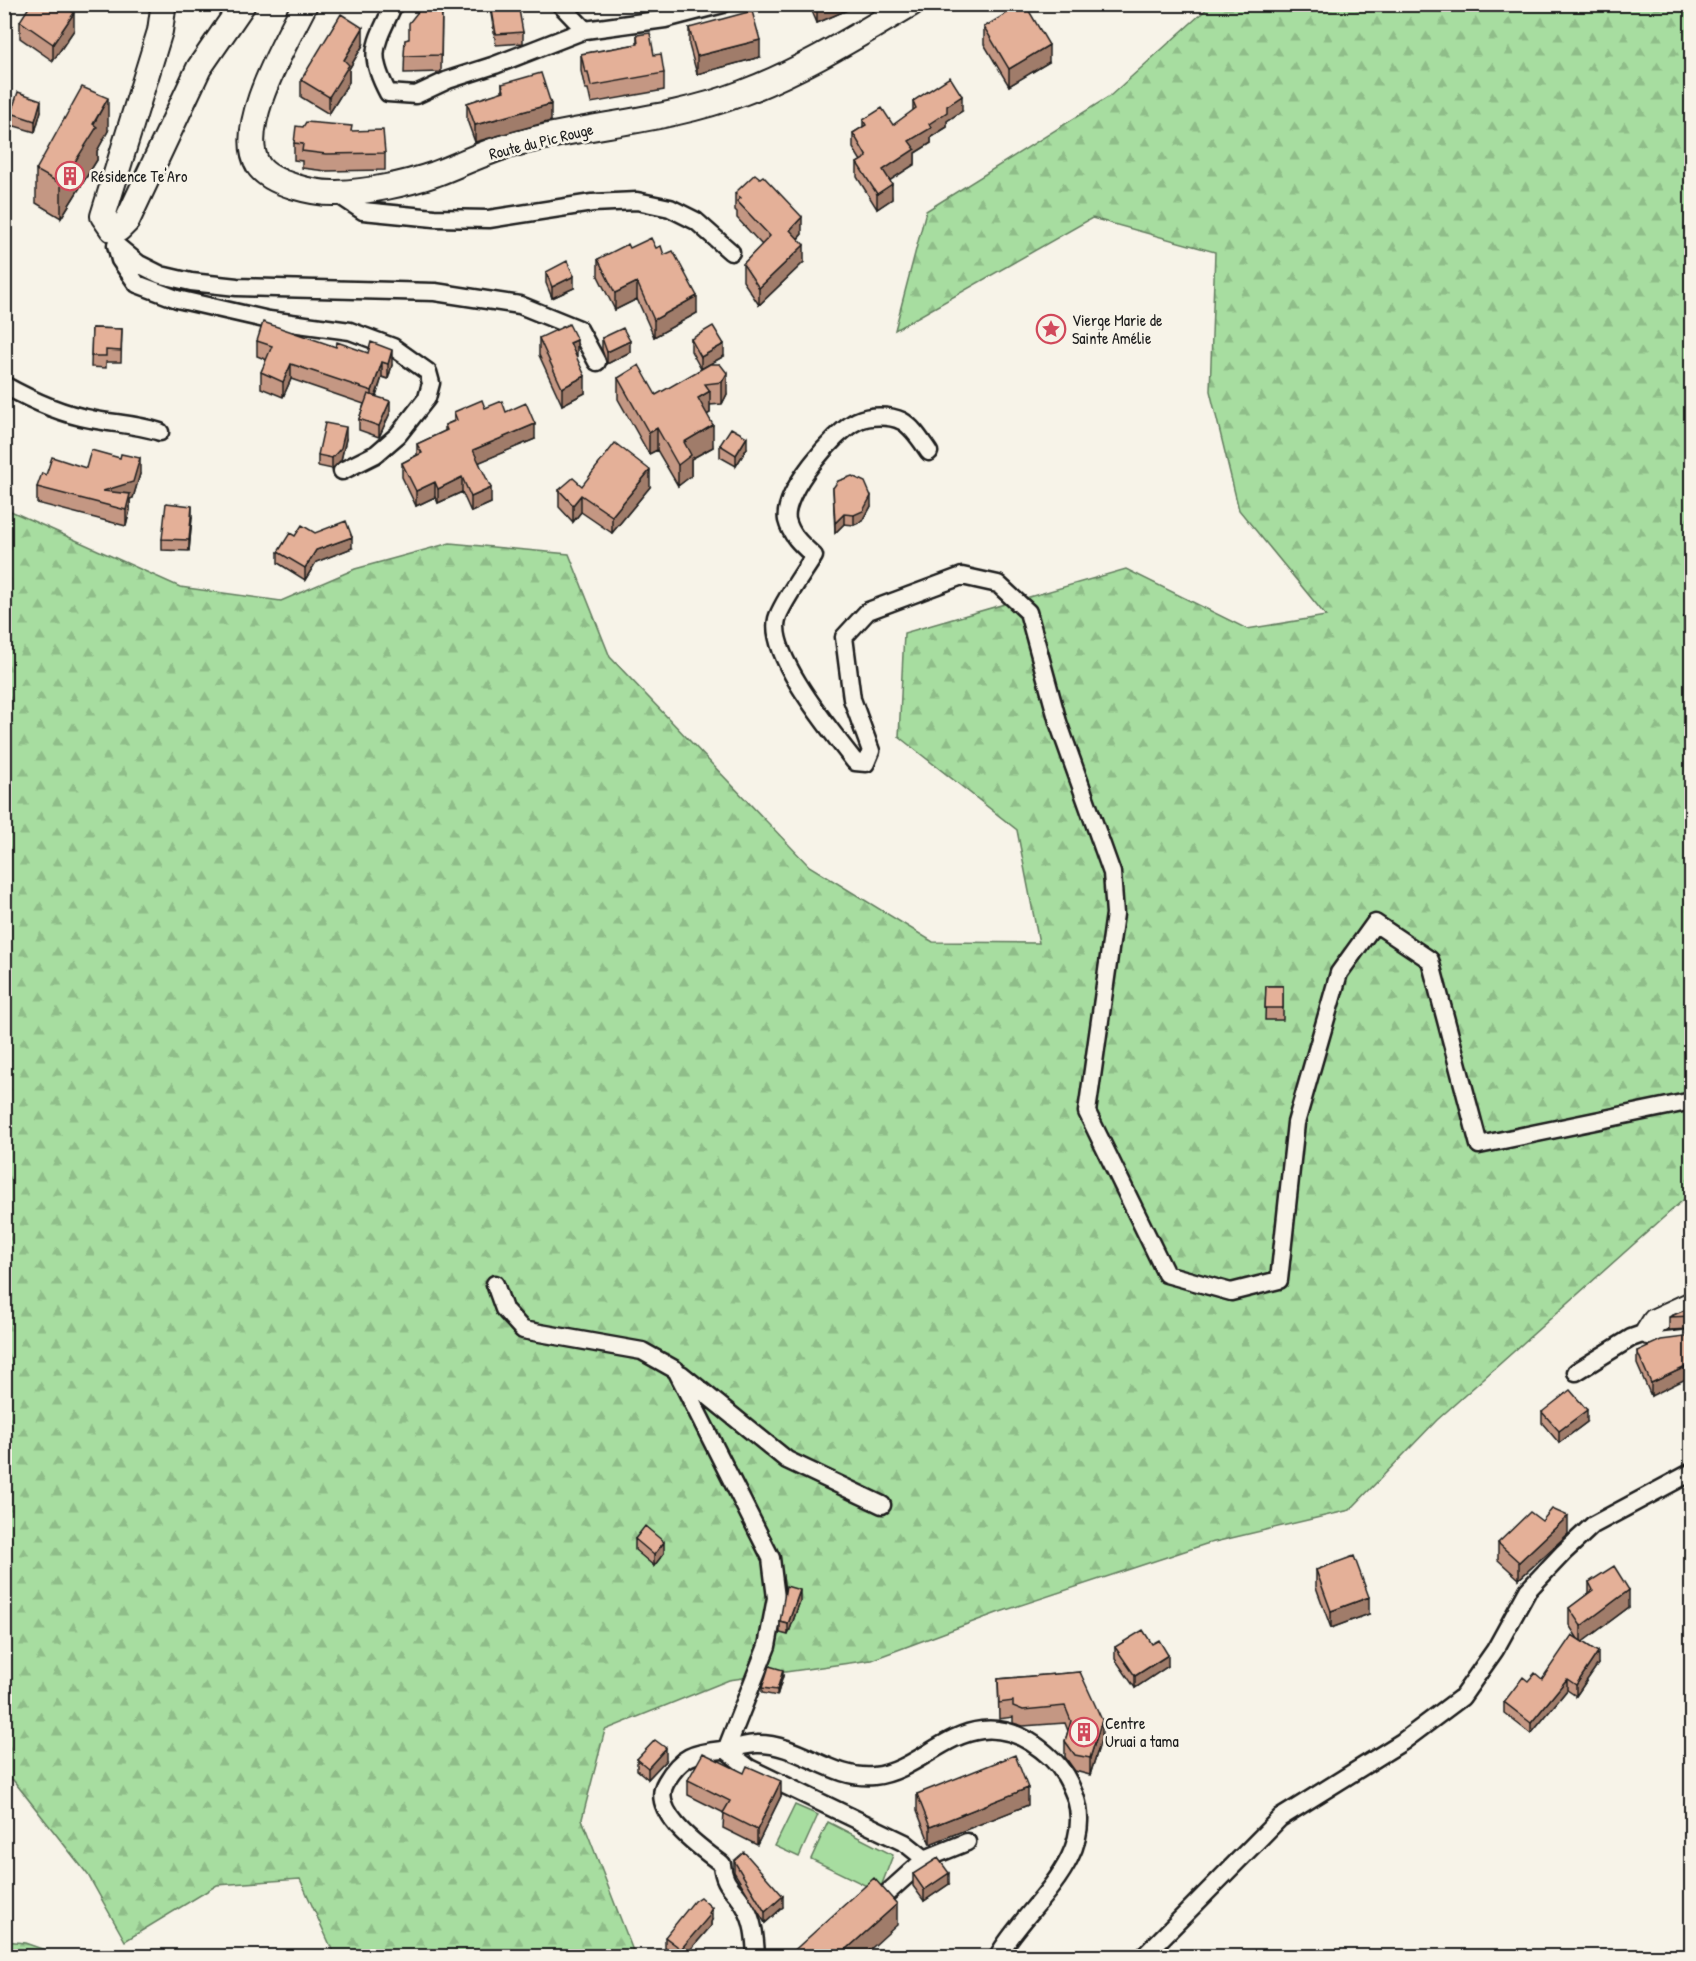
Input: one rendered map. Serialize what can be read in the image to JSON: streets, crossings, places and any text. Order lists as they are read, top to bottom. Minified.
{"streets":{"street":["Route du Pic Rouge"]},"places":{"building":["Résidence Te'Aro","Centre Uruai a tama"],"place":["Vierge Marie de Sainte Amélie"]}}
